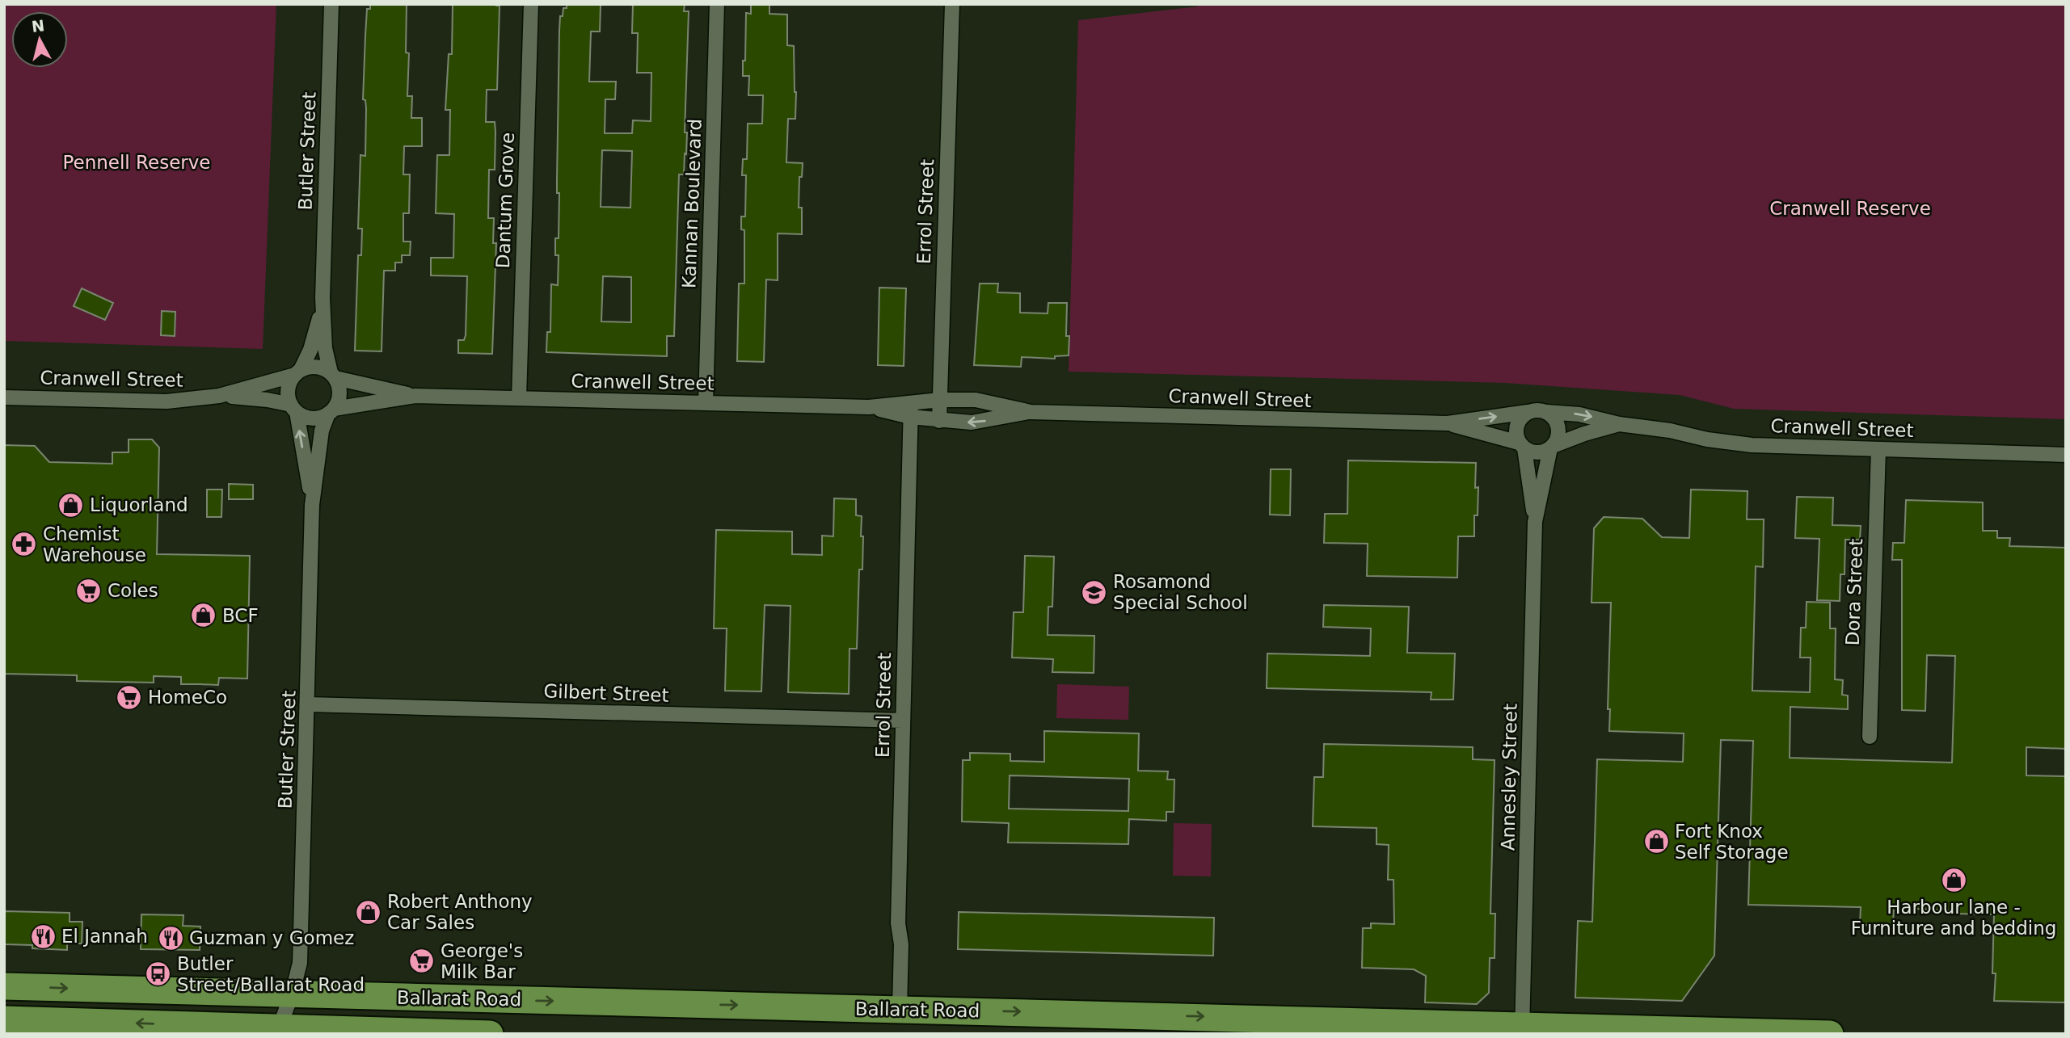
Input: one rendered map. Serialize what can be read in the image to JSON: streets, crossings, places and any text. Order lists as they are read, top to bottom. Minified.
{"streets":{"highway":["Ballarat Road"],"street":["Butler Street","Dantum Grove","Kannan Boulevard","Errol Street","Cranwell Street","Dora Street","Gilbert Street","Annesley Street"]},"crossings":[["Butler Street","Cranwell Street"],["Butler Street","Gilbert Street"],["Butler Street","Ballarat Road"],["Dantum Grove","Cranwell Street"],["Kannan Boulevard","Cranwell Street"],["Errol Street","Cranwell Street"],["Errol Street","Gilbert Street"],["Errol Street","Ballarat Road"],["Cranwell Street","Dora Street"],["Cranwell Street","Annesley Street"],["Annesley Street","Ballarat Road"]],"parks":["Pennell Reserve","Cranwell Reserve"],"places":{"shop":["Liquorland","BCF","Fort Knox Self Storage","Harbour lane - Furniture and bedding","Robert Anthony Car Sales"],"pharmacy":["Chemist Warehouse"],"supermarket":["Coles","HomeCo","George's Milk Bar"],"school or university":["Rosamond Special School"],"restaurant":["El Jannah","Guzman y Gomez"],"bus stop":["Butler Street/Ballarat Road"]},"north":"top"}
